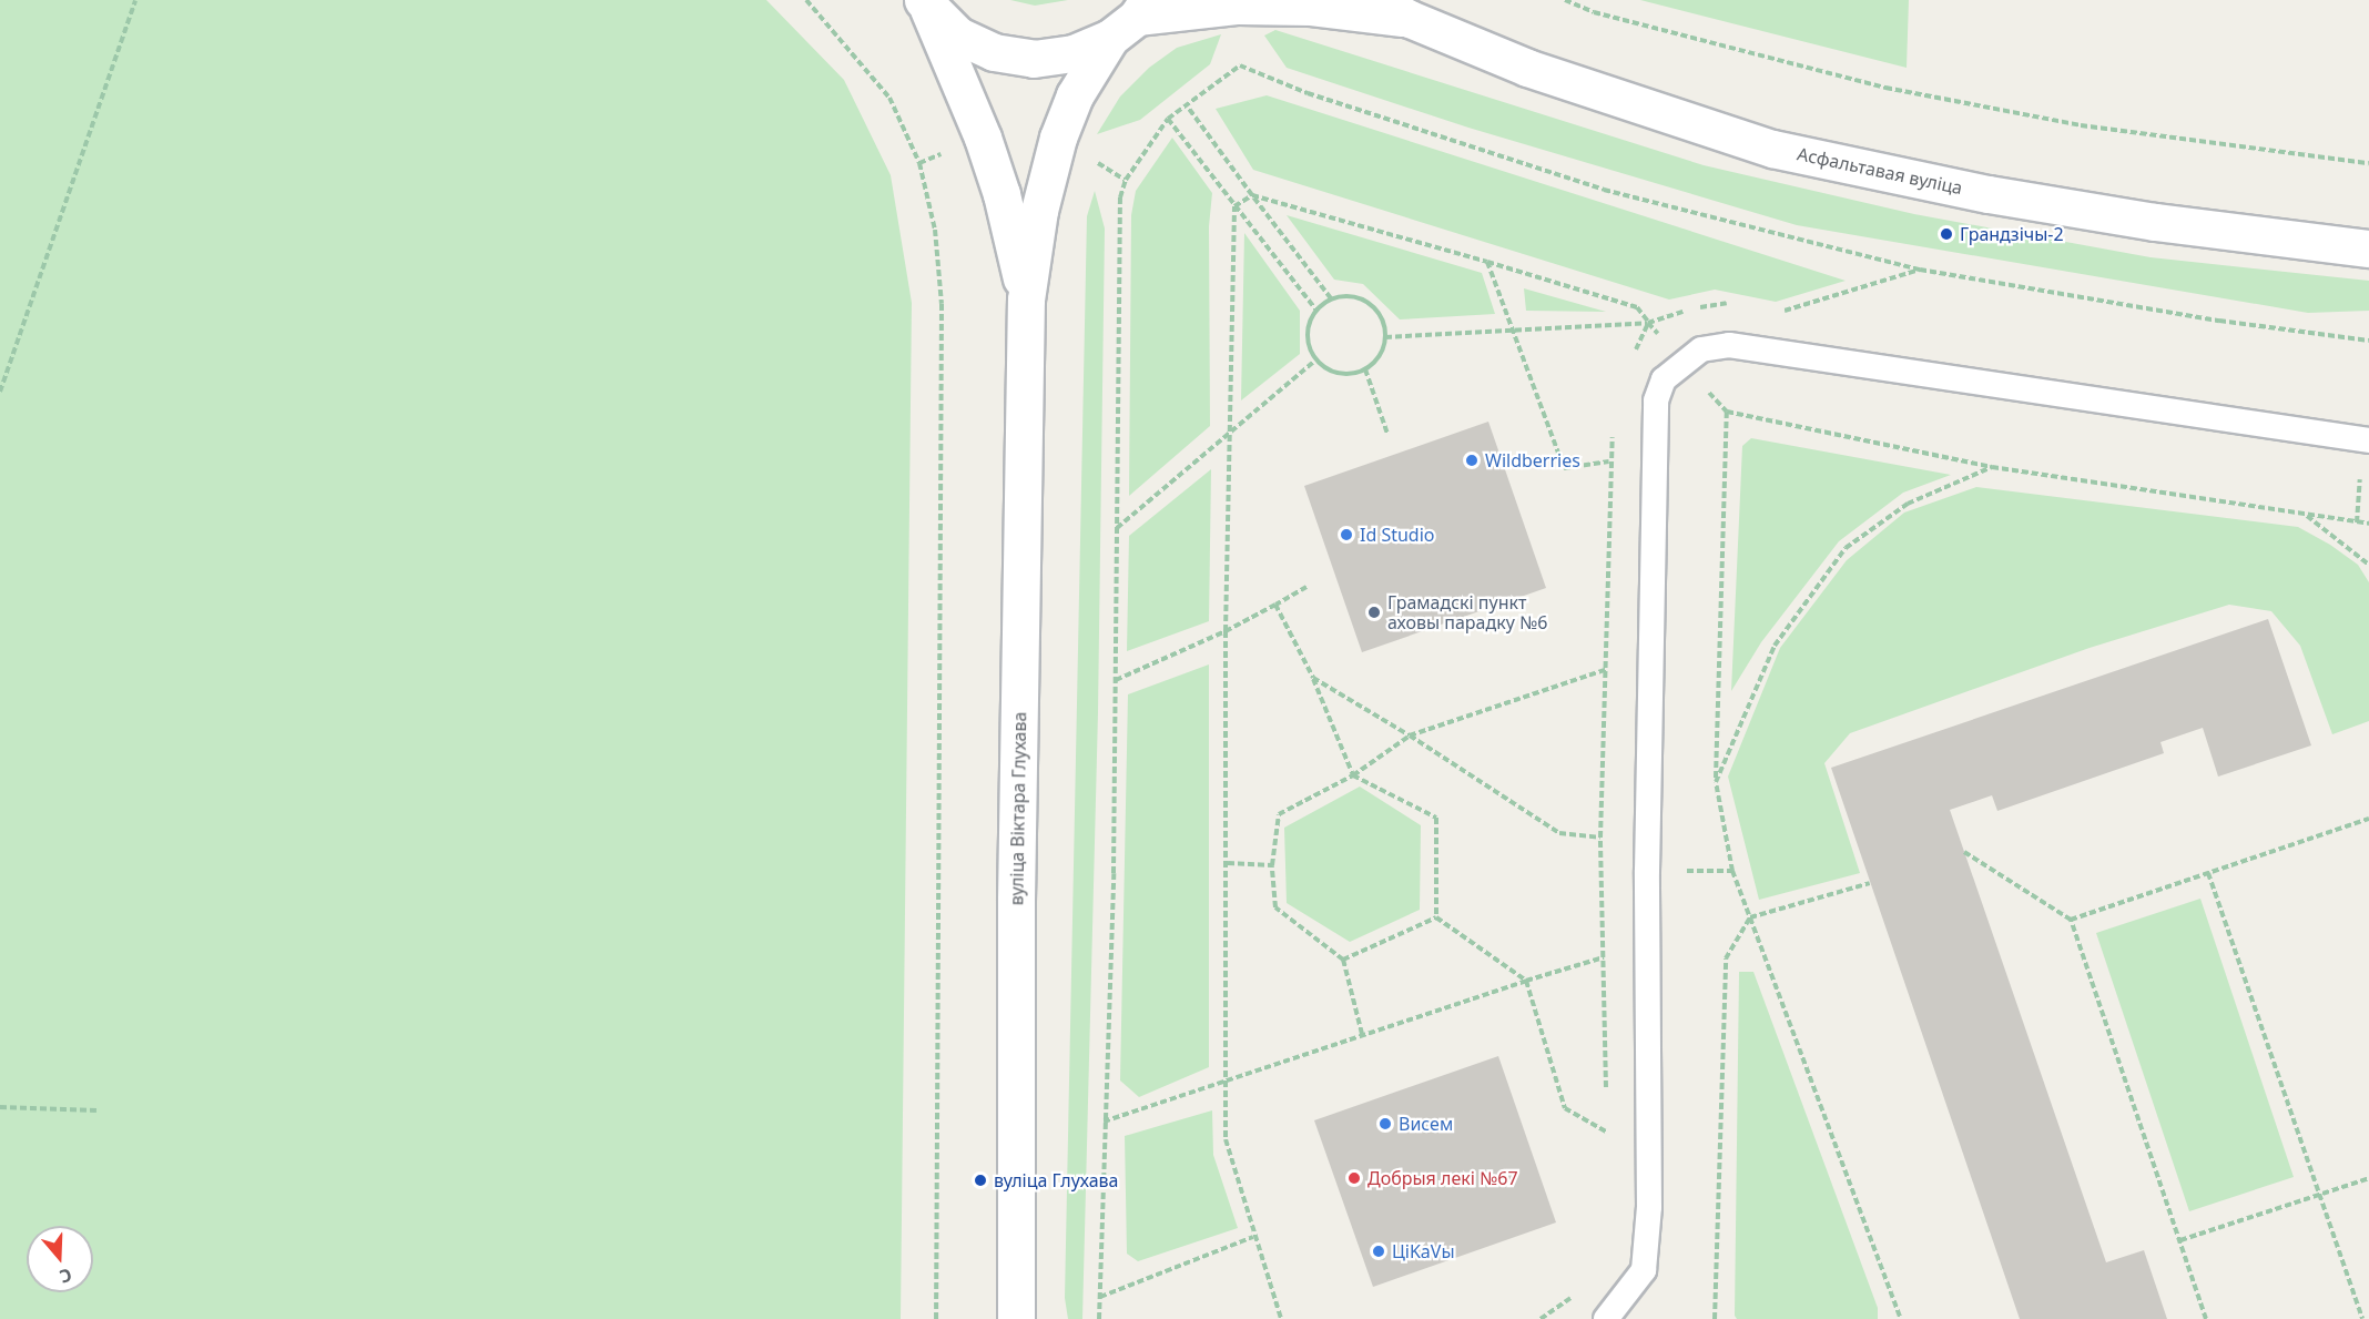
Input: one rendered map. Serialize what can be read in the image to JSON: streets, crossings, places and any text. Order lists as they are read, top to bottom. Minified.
{"streets":{"street":["Асфальтавая вуліца","вуліца Віктара Глухава"]},"crossings":[["Асфальтавая вуліца","вуліца Віктара Глухава"]],"places":["Грандзічы-2","Wildberries","Id Studio","Грамадскі пункт аховы парадку №6","Висем","Добрыя лекі №67","вуліца Глухава","ЦiKaVы"],"north":"bottom"}
